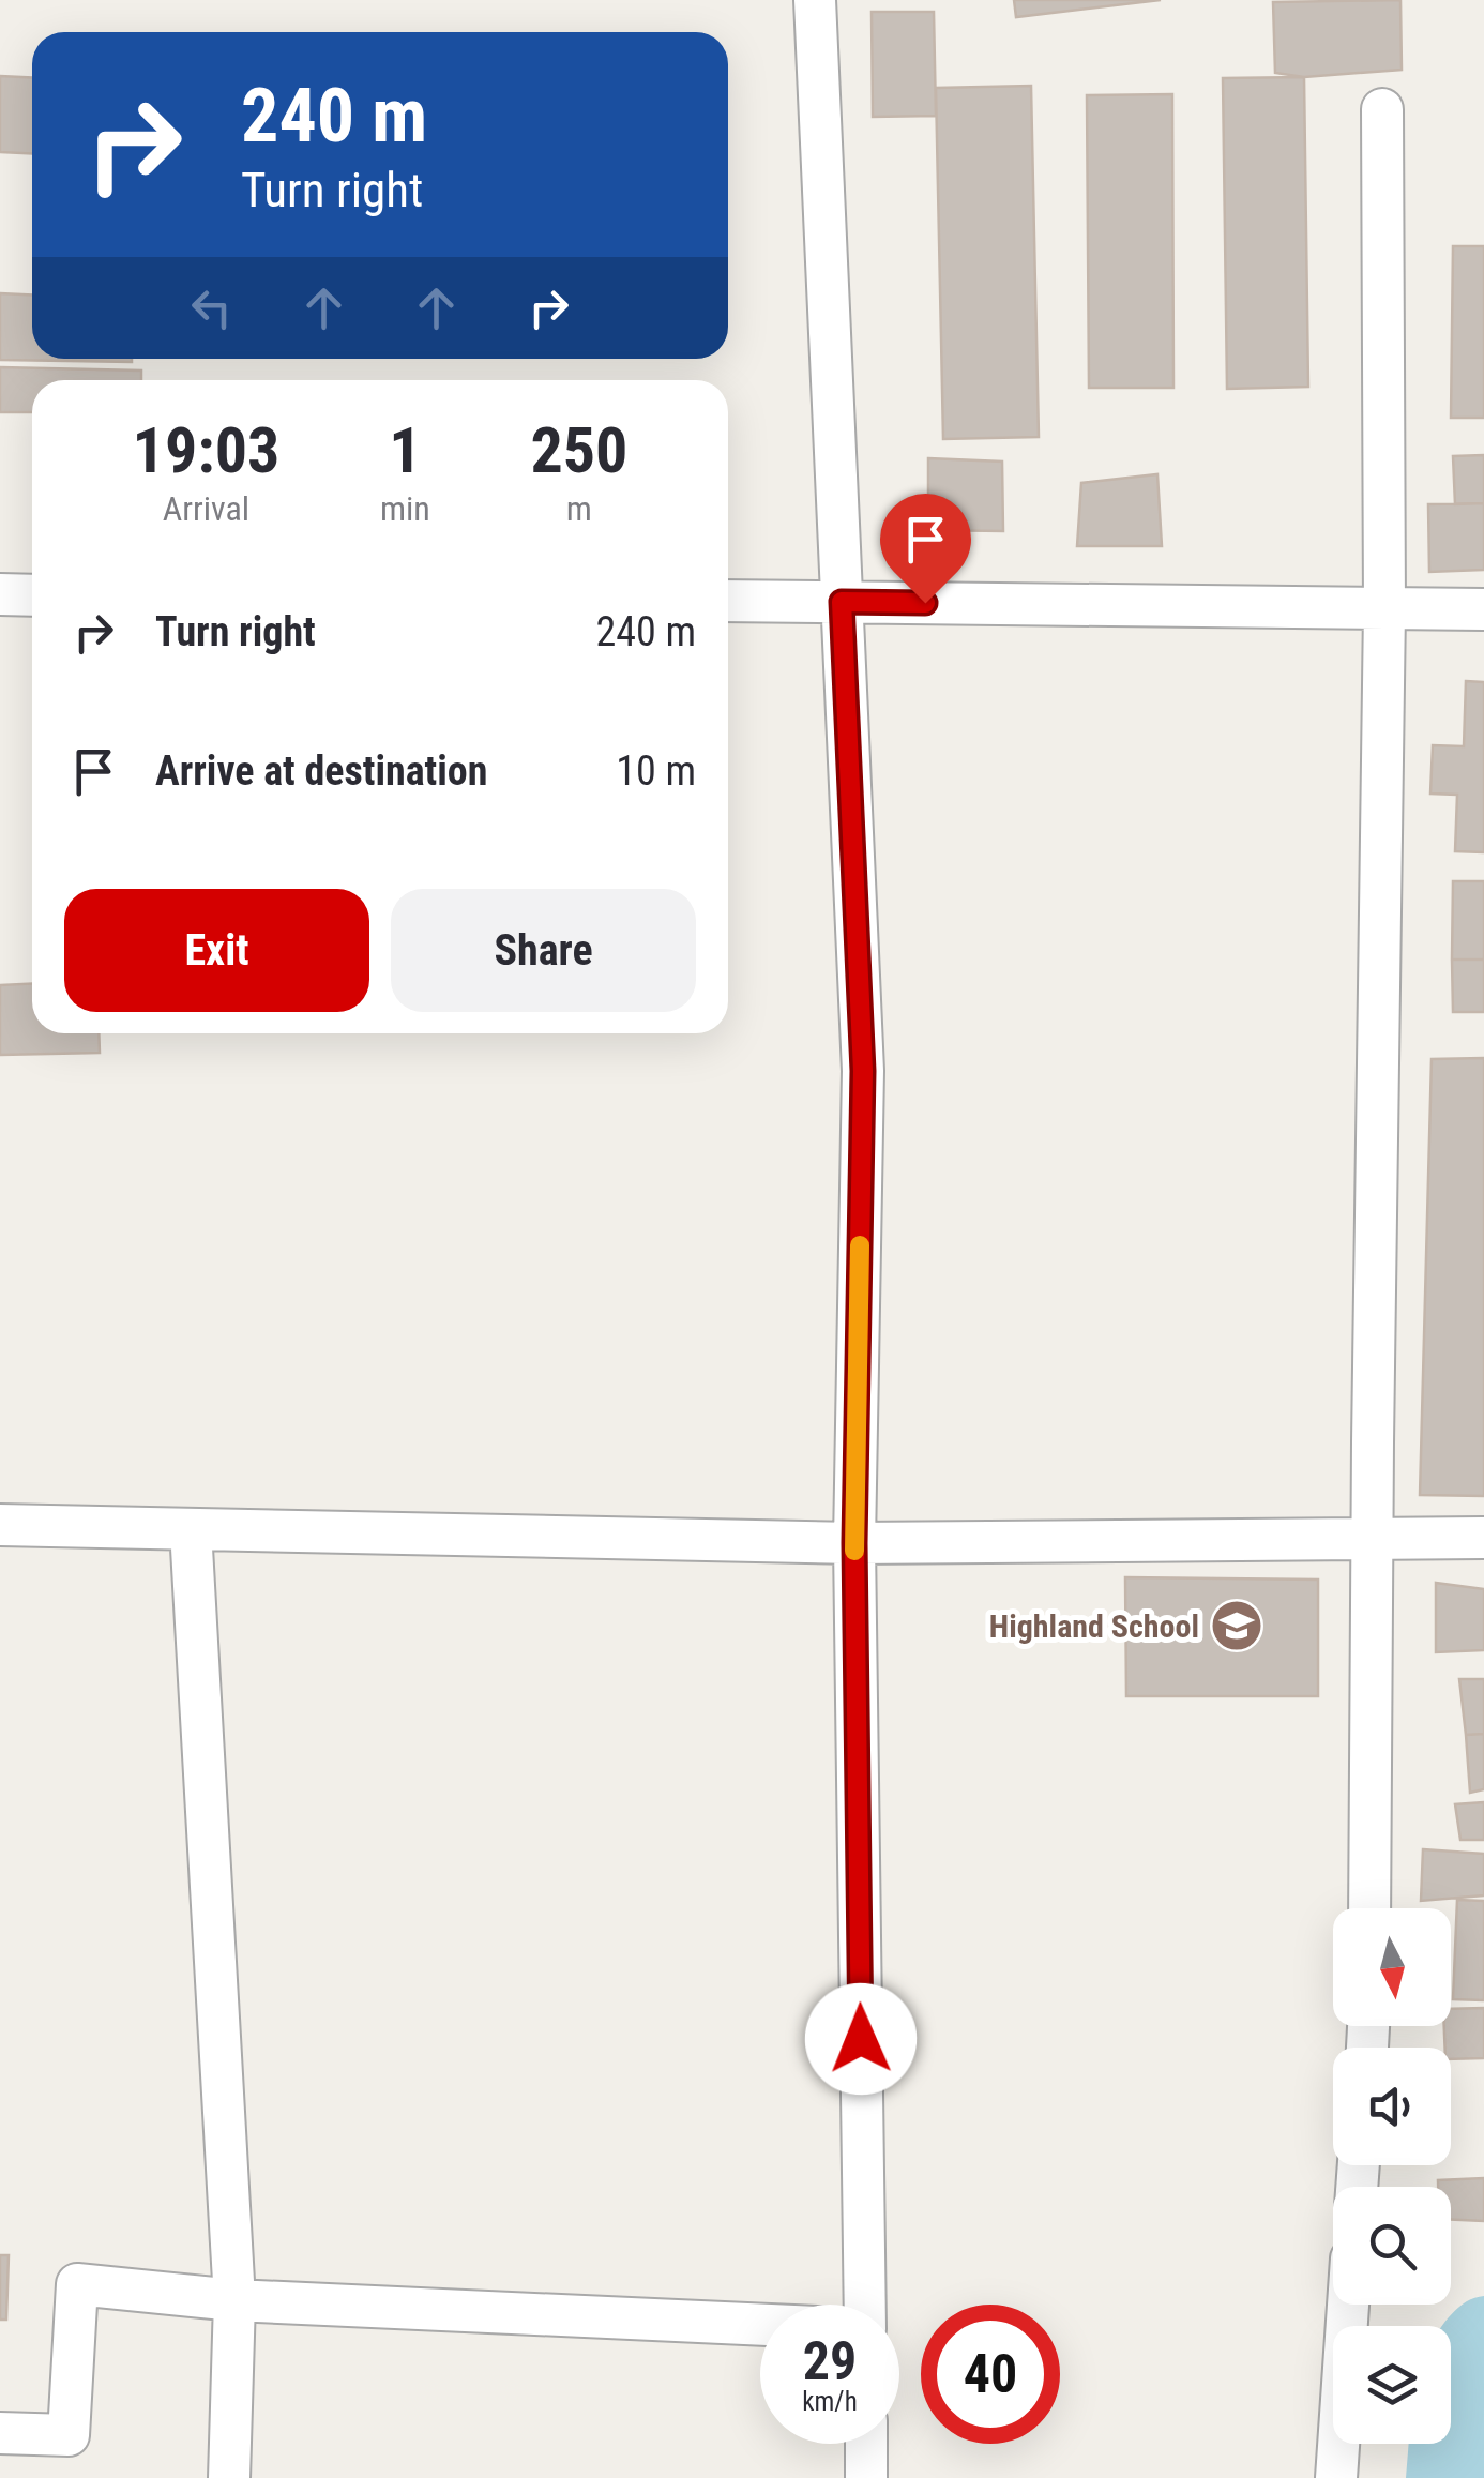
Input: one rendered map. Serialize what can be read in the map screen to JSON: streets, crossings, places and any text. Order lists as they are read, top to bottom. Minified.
{"places":{"school or university":["Highland School"]},"north":"bottom","page":{"turn":["240 m","Turn right"],"eta":["19:03","Arrival","1","min","250","m"],"list":[{"name":"Turn right","value":"240 m"},{"name":"Arrive at destination","value":"10 m"}],"buttons":["Exit","Share"],"speed":"29 km/h","limit":"40"}}
